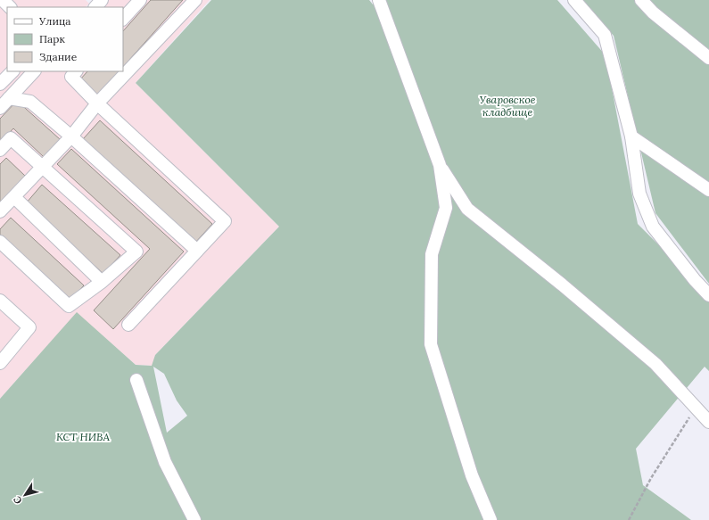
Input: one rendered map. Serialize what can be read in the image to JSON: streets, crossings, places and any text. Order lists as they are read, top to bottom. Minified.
{"parks":["Уваровское кладбище","КСТ НИВА"],"legend":["Улица","Парк","Здание"],"north":"bottom left"}
